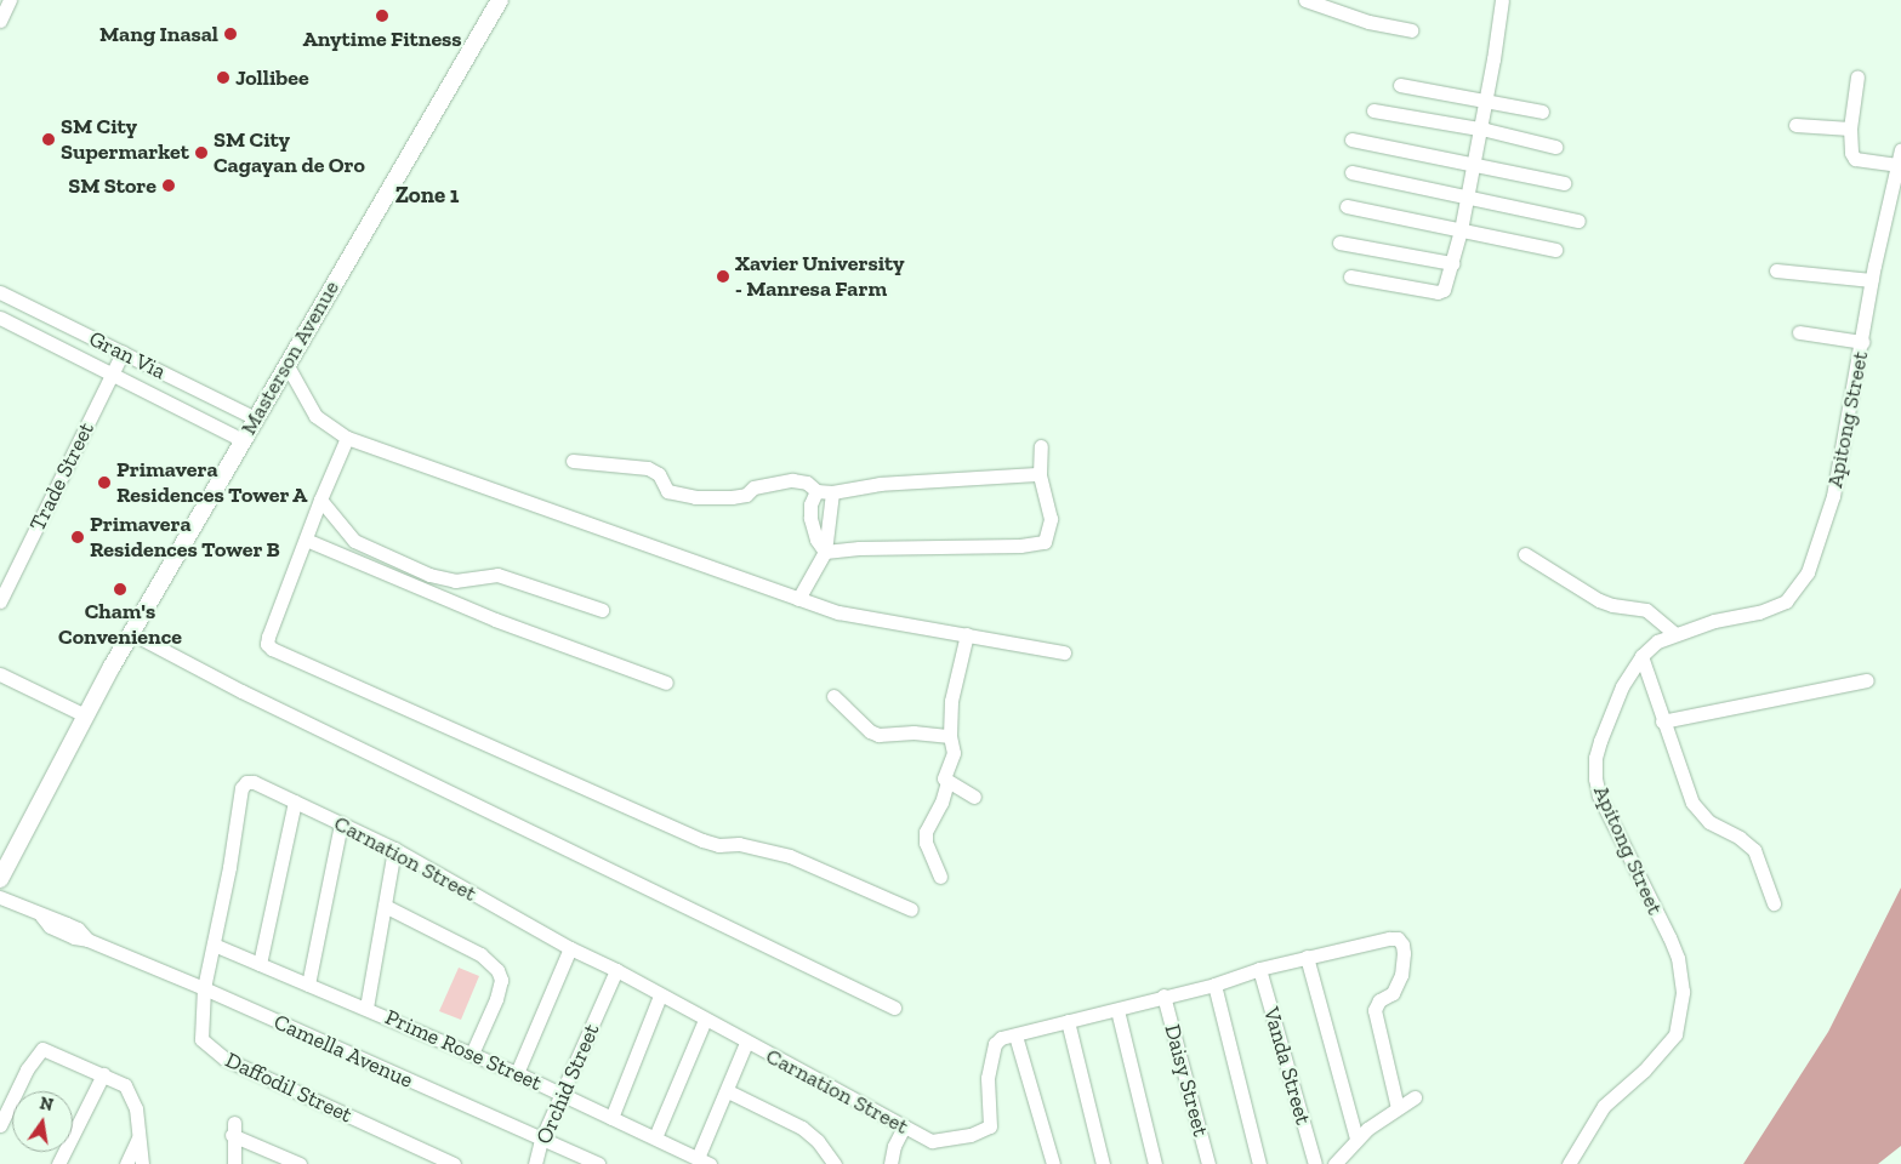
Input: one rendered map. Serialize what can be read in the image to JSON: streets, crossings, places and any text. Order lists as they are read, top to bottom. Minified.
{"streets":{"main road":["Masterson Avenue"],"street":["Gran Via","Apitong Street","Trade Street","Carnation Street","Prime Rose Street","Camella Avenue","Vanda Street","Daisy Street","Orchid Street","Daffodil Street"]},"crossings":[["Gran Via","Masterson Avenue"],["Gran Via","Trade Street"],["Carnation Street","Vanda Street"],["Carnation Street","Daisy Street"],["Carnation Street","Orchid Street"],["Carnation Street","Daffodil Street"],["Prime Rose Street","Orchid Street"],["Prime Rose Street","Daffodil Street"],["Camella Avenue","Orchid Street"],["Camella Avenue","Daffodil Street"]],"districts":["Zone 1"],"places":["Anytime Fitness","Mang Inasal","Jollibee","SM City Supermarket","SM City Cagayan de Oro","SM Store","Xavier University - Manresa Farm","Primavera Residences Tower A","Primavera Residences Tower B","Cham's Convenience"],"north":"top"}
